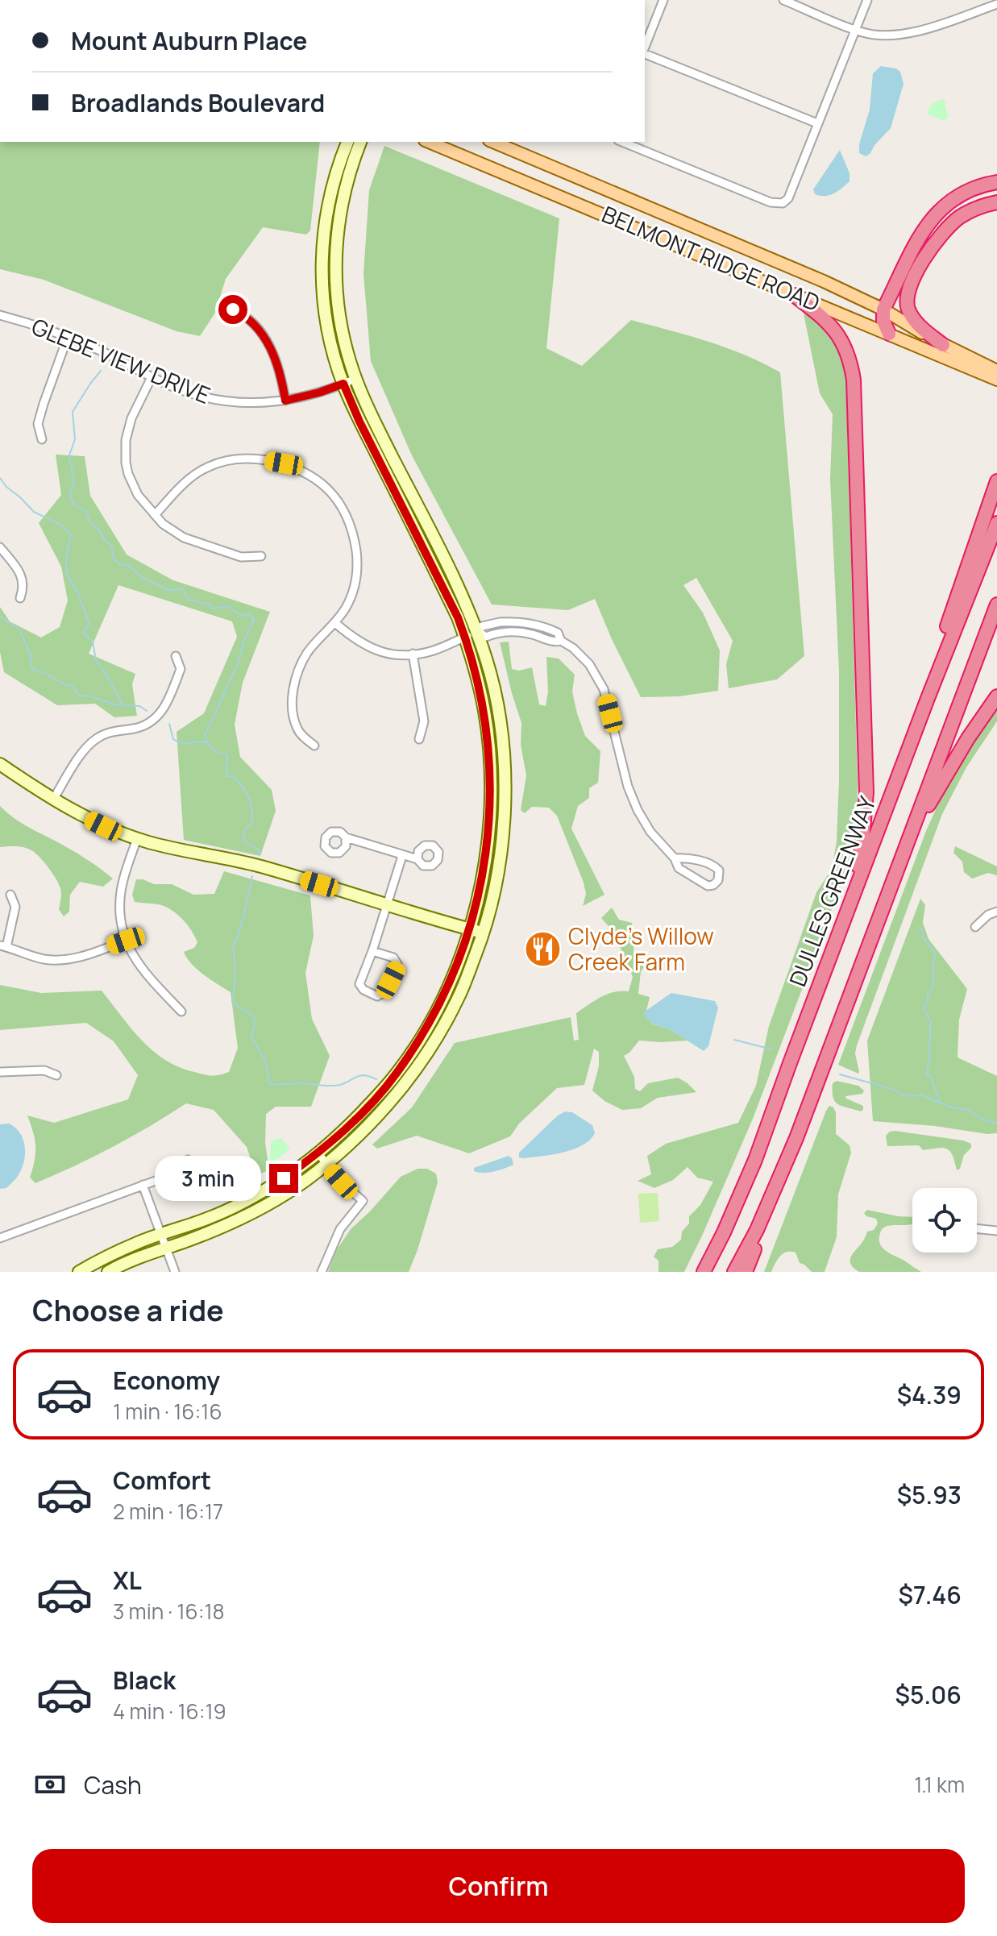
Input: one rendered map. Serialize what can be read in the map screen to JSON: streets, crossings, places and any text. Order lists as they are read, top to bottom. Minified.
{"streets":{"highway":["DULLES GREENWAY"],"main road":["BELMONT RIDGE ROAD"],"street":["GLEBE VIEW DRIVE"]},"places":{"restaurant":["Clyde's Willow Creek Farm"]},"page":{"banner":["Mount Auburn Place","Broadlands Boulevard"],"bubble":"3 min","heading":"Choose a ride","list":[{"name":"Economy","note":"1 min · 16:16","value":"$4.39"},{"name":"Comfort","note":"2 min · 16:17","value":"$5.93"},{"name":"XL","note":"3 min · 16:18","value":"$7.46"},{"name":"Black","note":"4 min · 16:19","value":"$5.06"}],"pay":["Cash","1.1 km"],"buttons":"Confirm"}}
